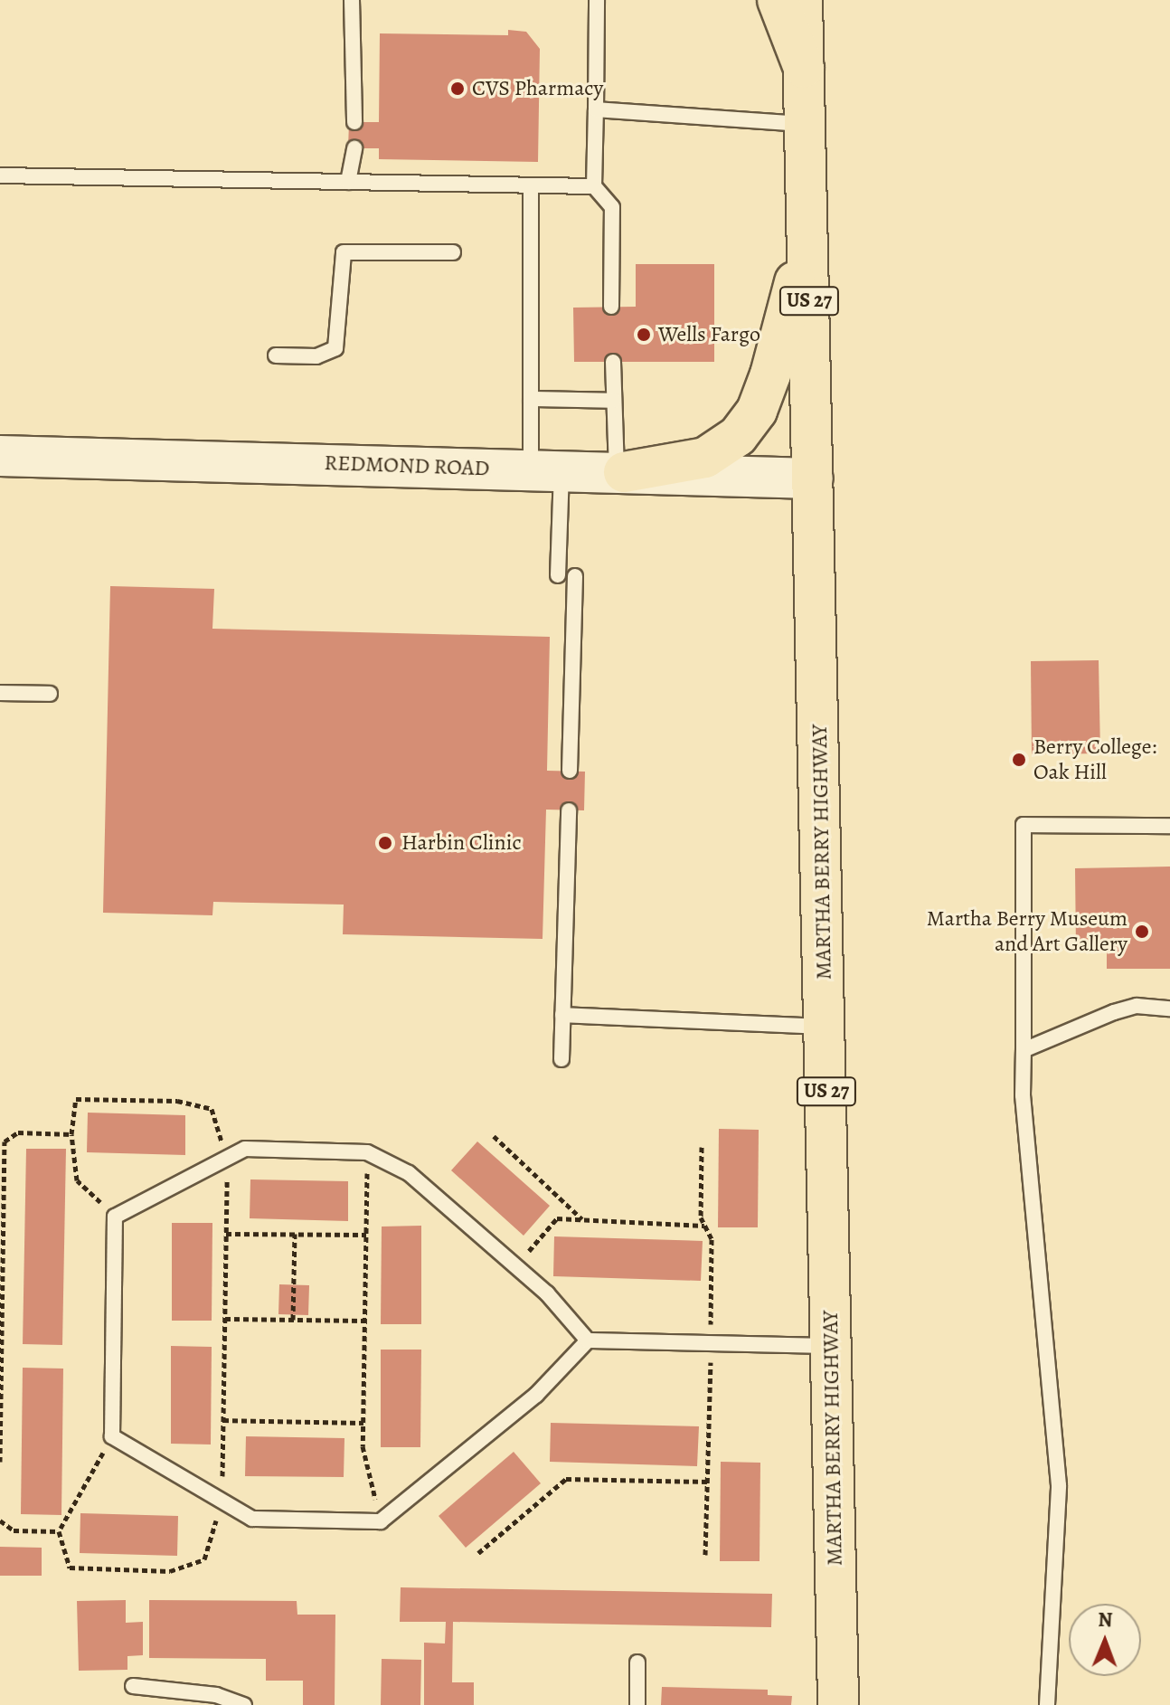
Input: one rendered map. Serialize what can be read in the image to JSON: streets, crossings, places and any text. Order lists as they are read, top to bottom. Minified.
{"streets":{"main road":["US 27","MARTHA BERRY HIGHWAY"],"street":["REDMOND ROAD"]},"crossings":[["REDMOND ROAD","MARTHA BERRY HIGHWAY"]],"places":["CVS Pharmacy","Wells Fargo","Berry College: Oak Hill","Harbin Clinic","Martha Berry Museum and Art Gallery"],"north":"top"}
